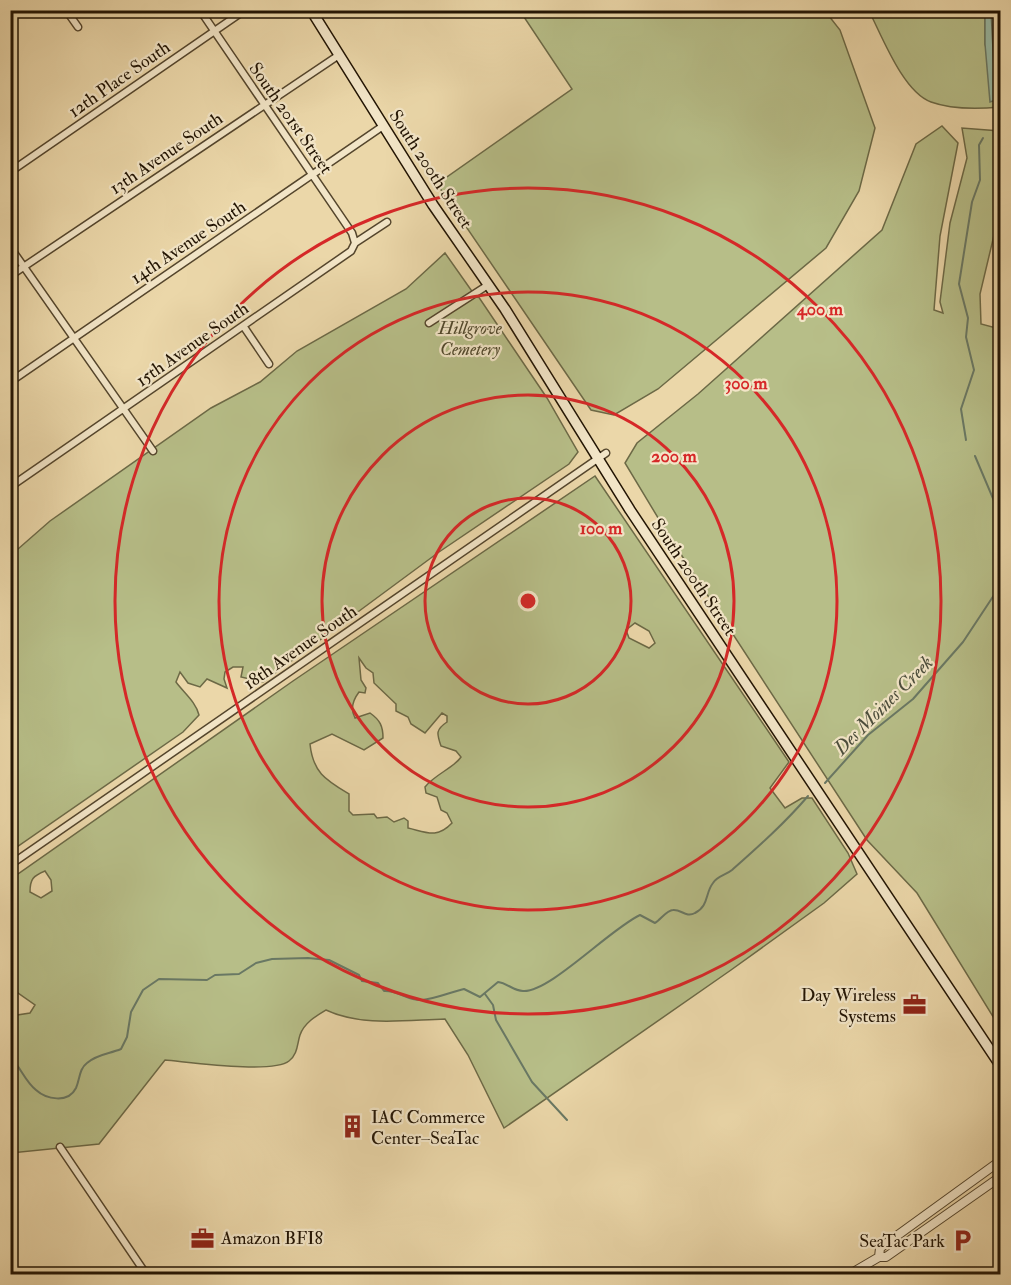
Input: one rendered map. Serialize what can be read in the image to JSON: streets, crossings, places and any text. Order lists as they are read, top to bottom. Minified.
{"streets":{"main road":["South 200th Street"],"street":["12th Place South","South 201st Street","13th Avenue South","14th Avenue South","15th Avenue South","18th Avenue South"]},"crossings":[["12th Place South","South 201st Street"],["South 201st Street","13th Avenue South"],["South 201st Street","14th Avenue South"],["South 201st Street","15th Avenue South"],["13th Avenue South","South 200th Street"],["South 200th Street","14th Avenue South"],["South 200th Street","18th Avenue South"]],"water":["Des Moines Creek"],"parks":["Hillgrove Cemetery"],"places":{"office":["Day Wireless Systems","Amazon BFI8"],"building":["IAC Commerce Center–SeaTac"],"parking":["SeaTac Park"]},"rings":["400 m","300 m","200 m","100 m"]}
